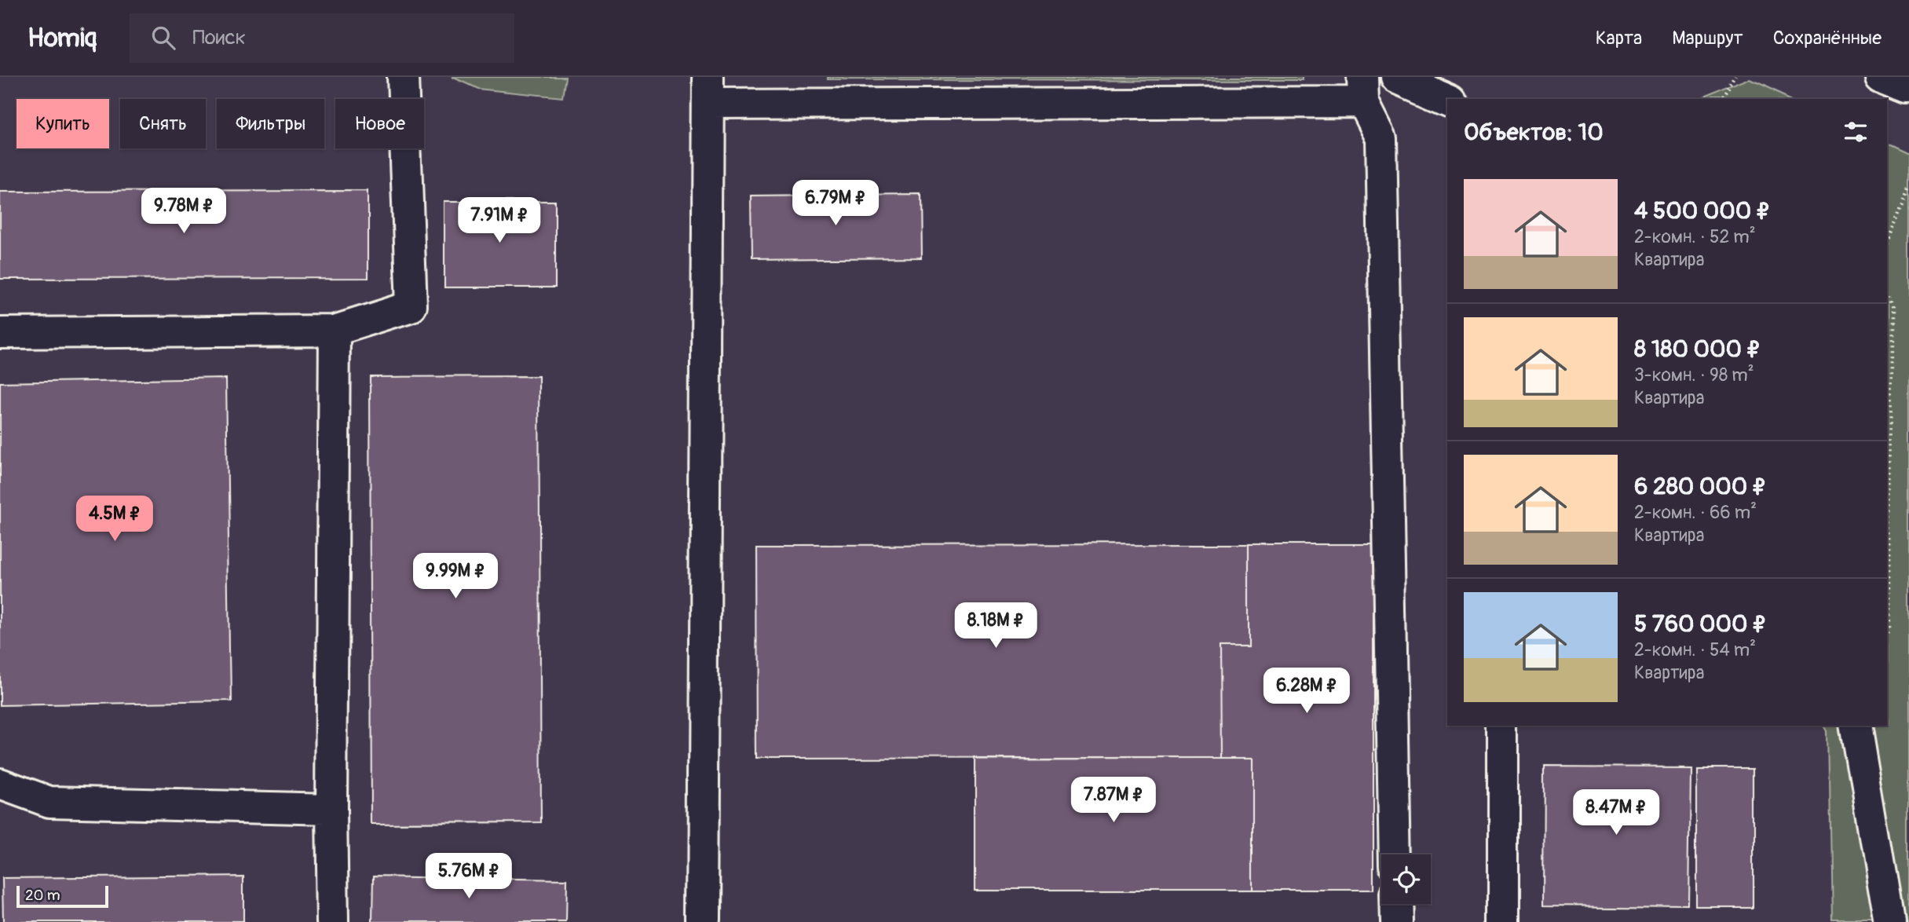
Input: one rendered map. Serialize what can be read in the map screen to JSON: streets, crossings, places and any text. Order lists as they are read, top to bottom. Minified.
{"scale_bar":"20 m","page":{"header":"Homiq","search":"Поиск","nav":["Карта","Маршрут","Сохранённые"],"chip":["Купить","Снять","Фильтры","Новое"],"heading":"Объектов: 10","list":[{"name":"4 500 000 ₽","note":"2-комн. · 52 m² · Квартира"},{"name":"8 180 000 ₽","note":"3-комн. · 98 m² · Квартира"},{"name":"6 280 000 ₽","note":"2-комн. · 66 m² · Квартира"},{"name":"5 760 000 ₽","note":"2-комн. · 54 m² · Квартира"}],"price":["6.79M ₽","9.78M ₽","7.91M ₽","4.5M ₽","9.99M ₽","8.18M ₽","6.28M ₽","7.87M ₽","8.47M ₽","5.76M ₽"],"scale":"20 m"}}
